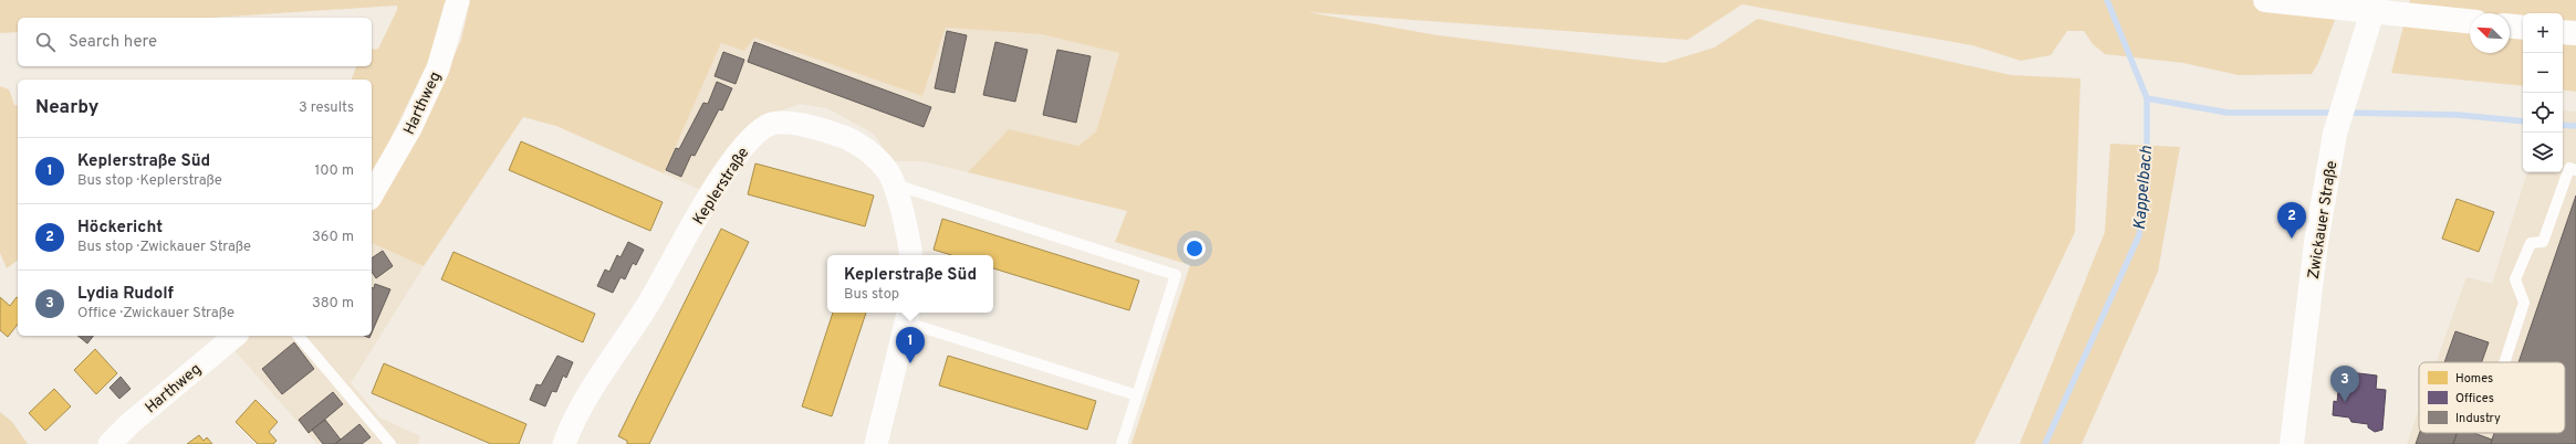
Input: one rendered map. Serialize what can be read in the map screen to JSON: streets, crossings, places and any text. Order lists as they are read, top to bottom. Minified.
{"streets":{"main road":["Zwickauer Straße"],"street":["Harthweg","Keplerstraße"]},"water":["Kappelbach"],"legend":["Homes","Offices","Industry"],"north":"top left","page":{"map_buttons":["+","−"],"search":"Search here","heading":["Nearby","3 results"],"list":[{"mark":"1","name":"Keplerstraße Süd","note":"Bus stop · Keplerstraße","value":"100 m"},{"mark":"2","name":"Höckericht","note":"Bus stop · Zwickauer Straße","value":"360 m"},{"mark":"3","name":"Lydia Rudolf","note":"Office · Zwickauer Straße","value":"380 m"}],"pins":["2","1","3"],"popup":["Keplerstraße Süd","Bus stop"]}}
